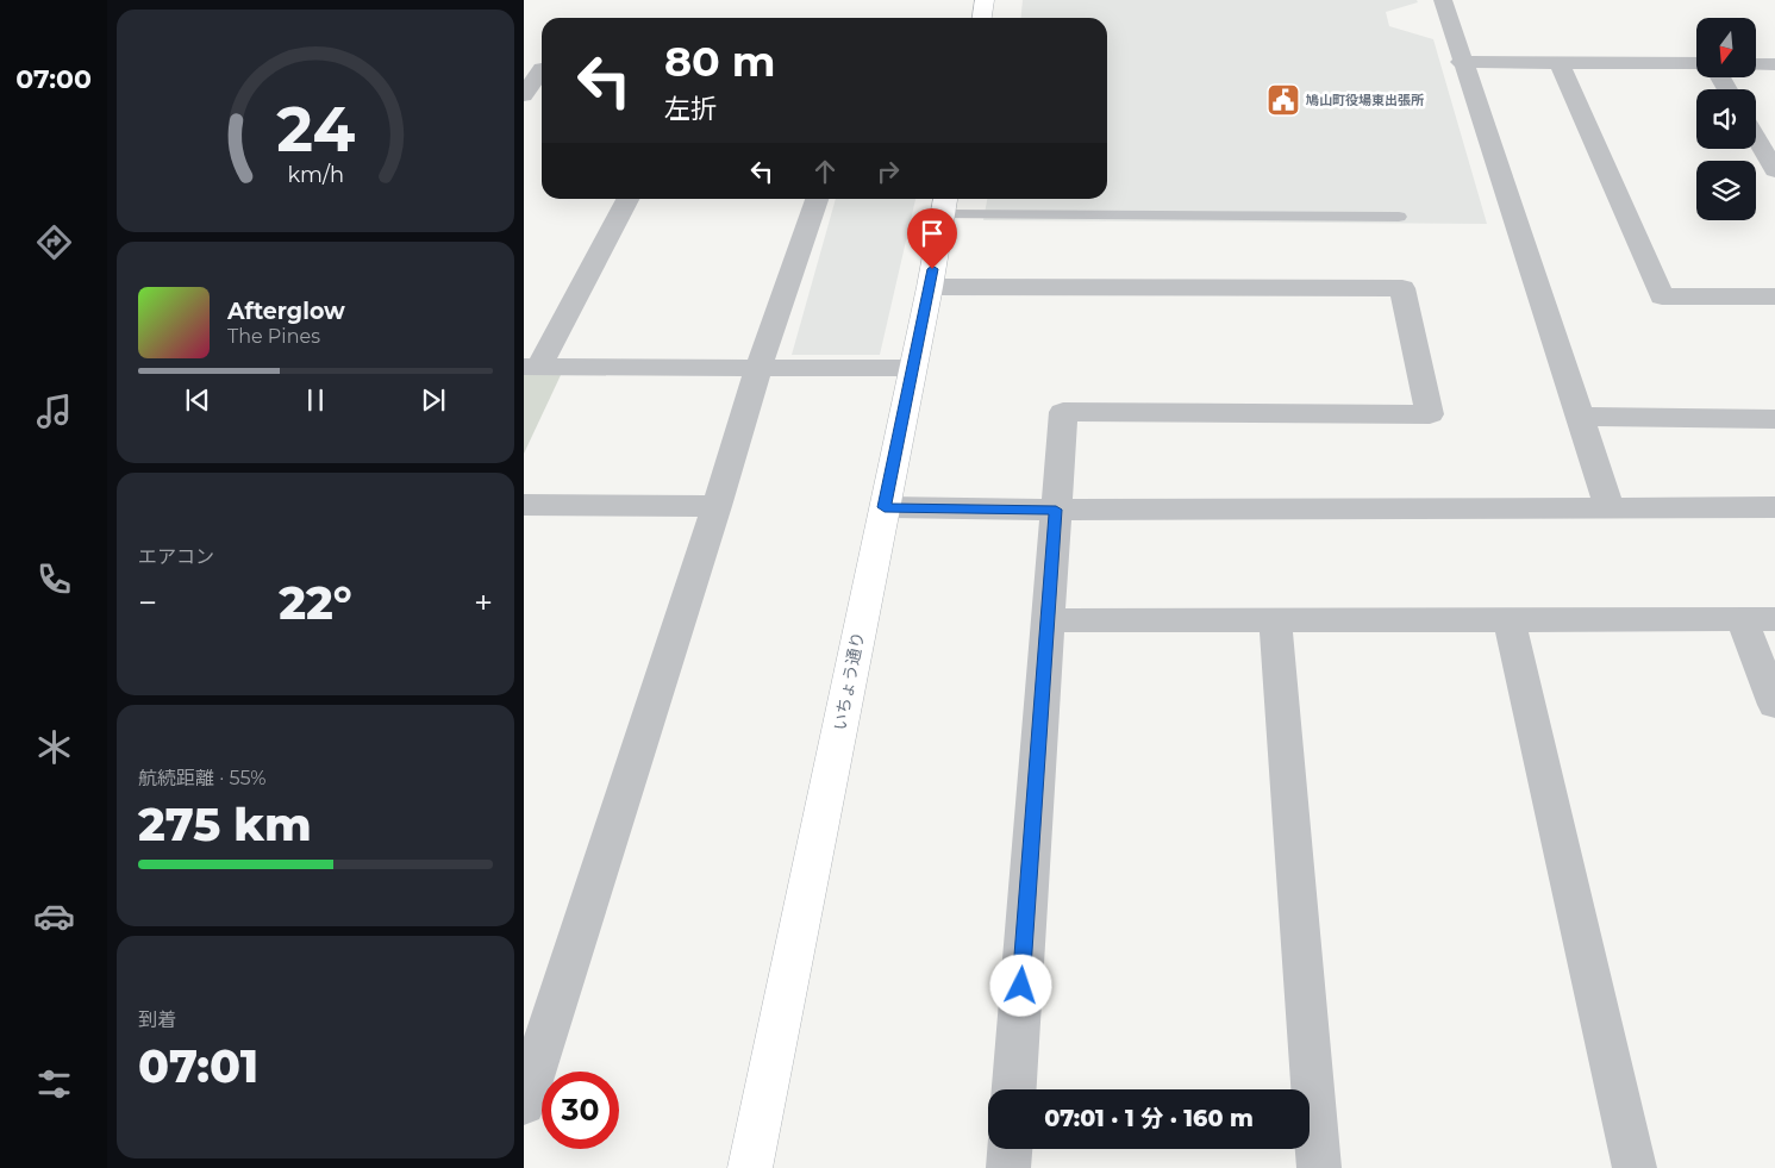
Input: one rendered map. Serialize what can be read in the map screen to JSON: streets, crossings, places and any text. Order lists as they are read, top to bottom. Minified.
{"streets":{"street":["いちょう通り"]},"places":{"public building":["鳩山町役場東出張所"]},"north":"bottom","page":{"tabs":"07:00","turn":["80 m","左折"],"song":["Afterglow","The Pines"],"tile":["エアコン",["航続距離 · 55%","275 km"],["到着","07:01"]],"heat":["−","22°","+"],"limit":"30","trip":"07:01 · 1 分 · 160 m","gauge":["24","km/h"]}}
